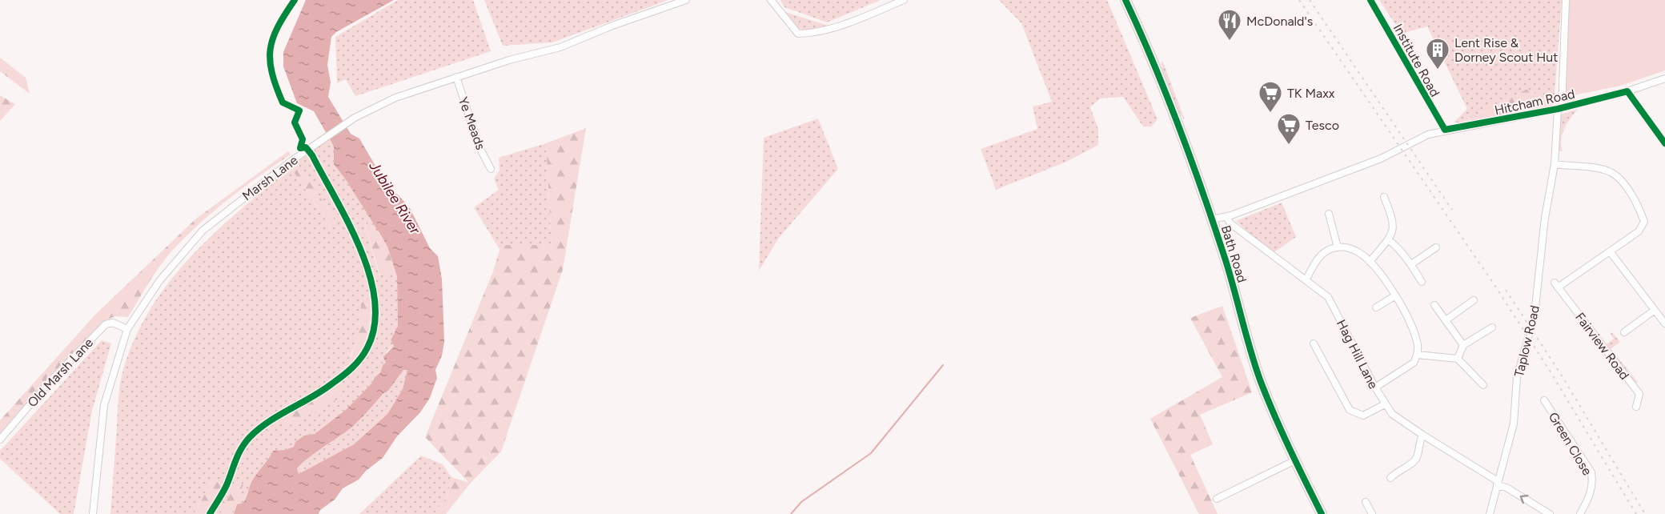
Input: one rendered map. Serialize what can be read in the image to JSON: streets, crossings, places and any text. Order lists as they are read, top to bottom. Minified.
{"streets":{"main road":["Bath Road"],"street":["Institute Road","Hitcham Road","Ye Meads","Marsh Lane","Taplow Road","Fairview Road","Hag Hill Lane","Old Marsh Lane","Green Close"]},"crossings":[["Institute Road","Hitcham Road"],["Hitcham Road","Bath Road"],["Hitcham Road","Taplow Road"],["Hitcham Road","Hag Hill Lane"],["Ye Meads","Marsh Lane"],["Marsh Lane","Old Marsh Lane"],["Taplow Road","Fairview Road"],["Taplow Road","Hag Hill Lane"]],"water":["Jubilee River"],"places":{"restaurant":["McDonald's"],"building":["Lent Rise & Dorney Scout Hut"],"supermarket":["TK Maxx","Tesco"]}}
